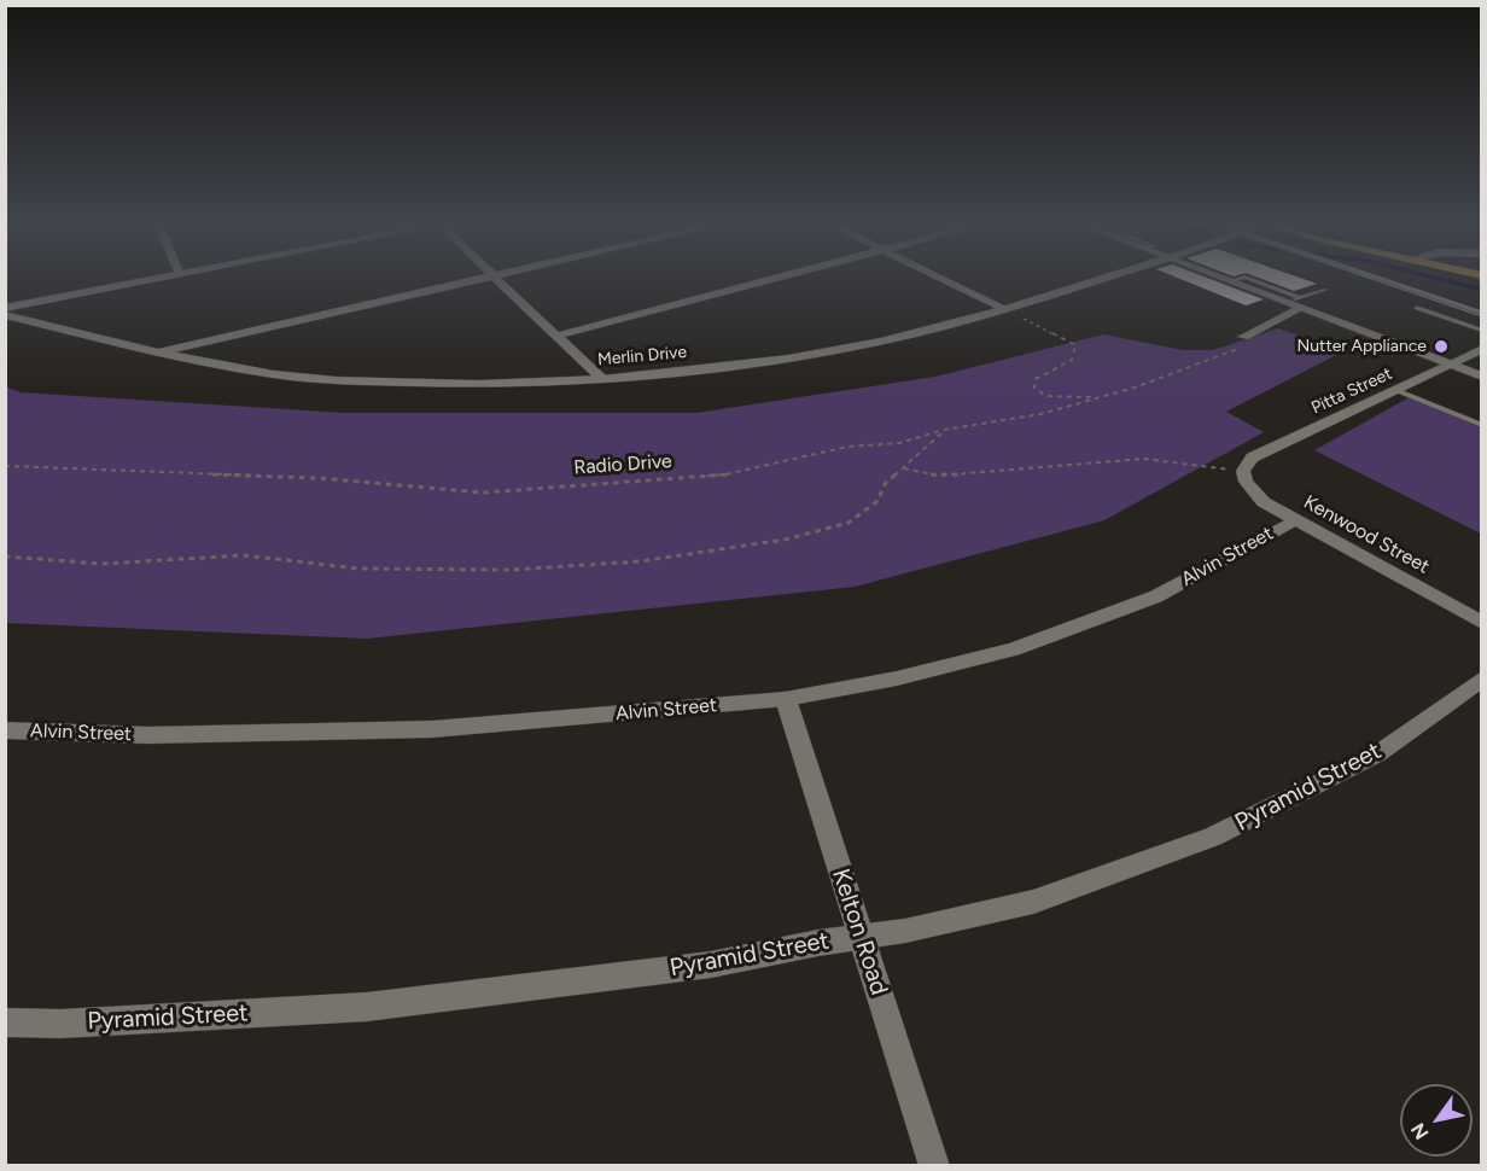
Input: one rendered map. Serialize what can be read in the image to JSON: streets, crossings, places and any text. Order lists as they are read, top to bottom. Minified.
{"streets":{"street":["Merlin Drive","Pitta Street","Kenwood Street","Alvin Street","Pyramid Street","Kelton Road"],"path":["Radio Drive"]},"crossings":[["Pitta Street","Kenwood Street"],["Kenwood Street","Alvin Street"],["Alvin Street","Kelton Road"],["Pyramid Street","Kelton Road"]],"places":["Nutter Appliance"],"north":"bottom left"}
